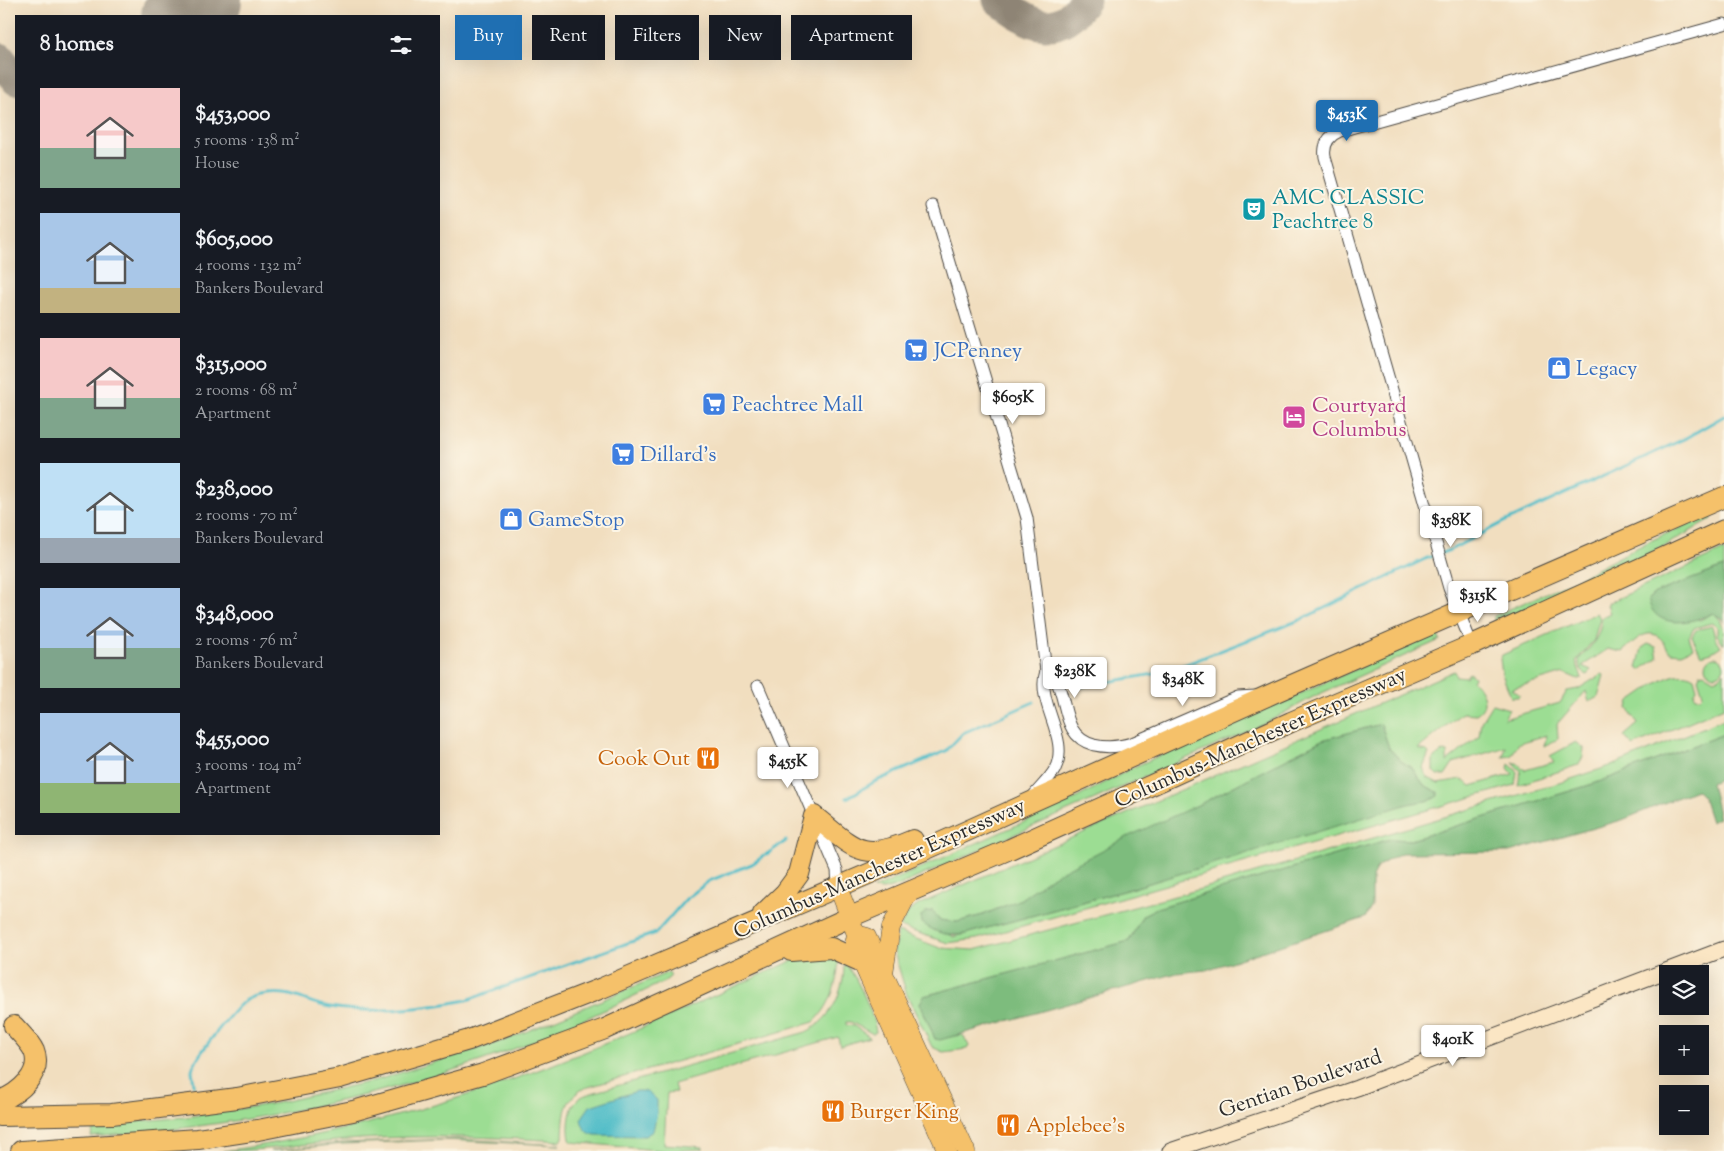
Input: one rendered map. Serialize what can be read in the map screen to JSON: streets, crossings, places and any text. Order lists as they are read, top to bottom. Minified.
{"streets":{"highway":["Columbus-Manchester Expressway"],"main road":["Gentian Boulevard"]},"places":{"theatre":["AMC CLASSIC Peachtree 8"],"supermarket":["JCPenney","Peachtree Mall","Dillard's"],"shop":["Legacy","GameStop"],"hotel":["Courtyard Columbus"],"restaurant":["Cook Out","Burger King","Applebee's"]},"page":{"chip":["Buy","Rent","Filters","New","Apartment"],"heading":"8 homes","list":[{"name":"$453,000","note":"5 rooms · 138 m² · House"},{"name":"$605,000","note":"4 rooms · 132 m² · Bankers Boulevard"},{"name":"$315,000","note":"2 rooms · 68 m² · Apartment"},{"name":"$238,000","note":"2 rooms · 70 m² · Bankers Boulevard"},{"name":"$348,000","note":"2 rooms · 76 m² · Bankers Boulevard"},{"name":"$455,000","note":"3 rooms · 104 m² · Apartment"}],"price":["$453K","$605K","$358K","$315K","$238K","$348K","$455K","$401K"],"map_buttons":["+","−"]}}
